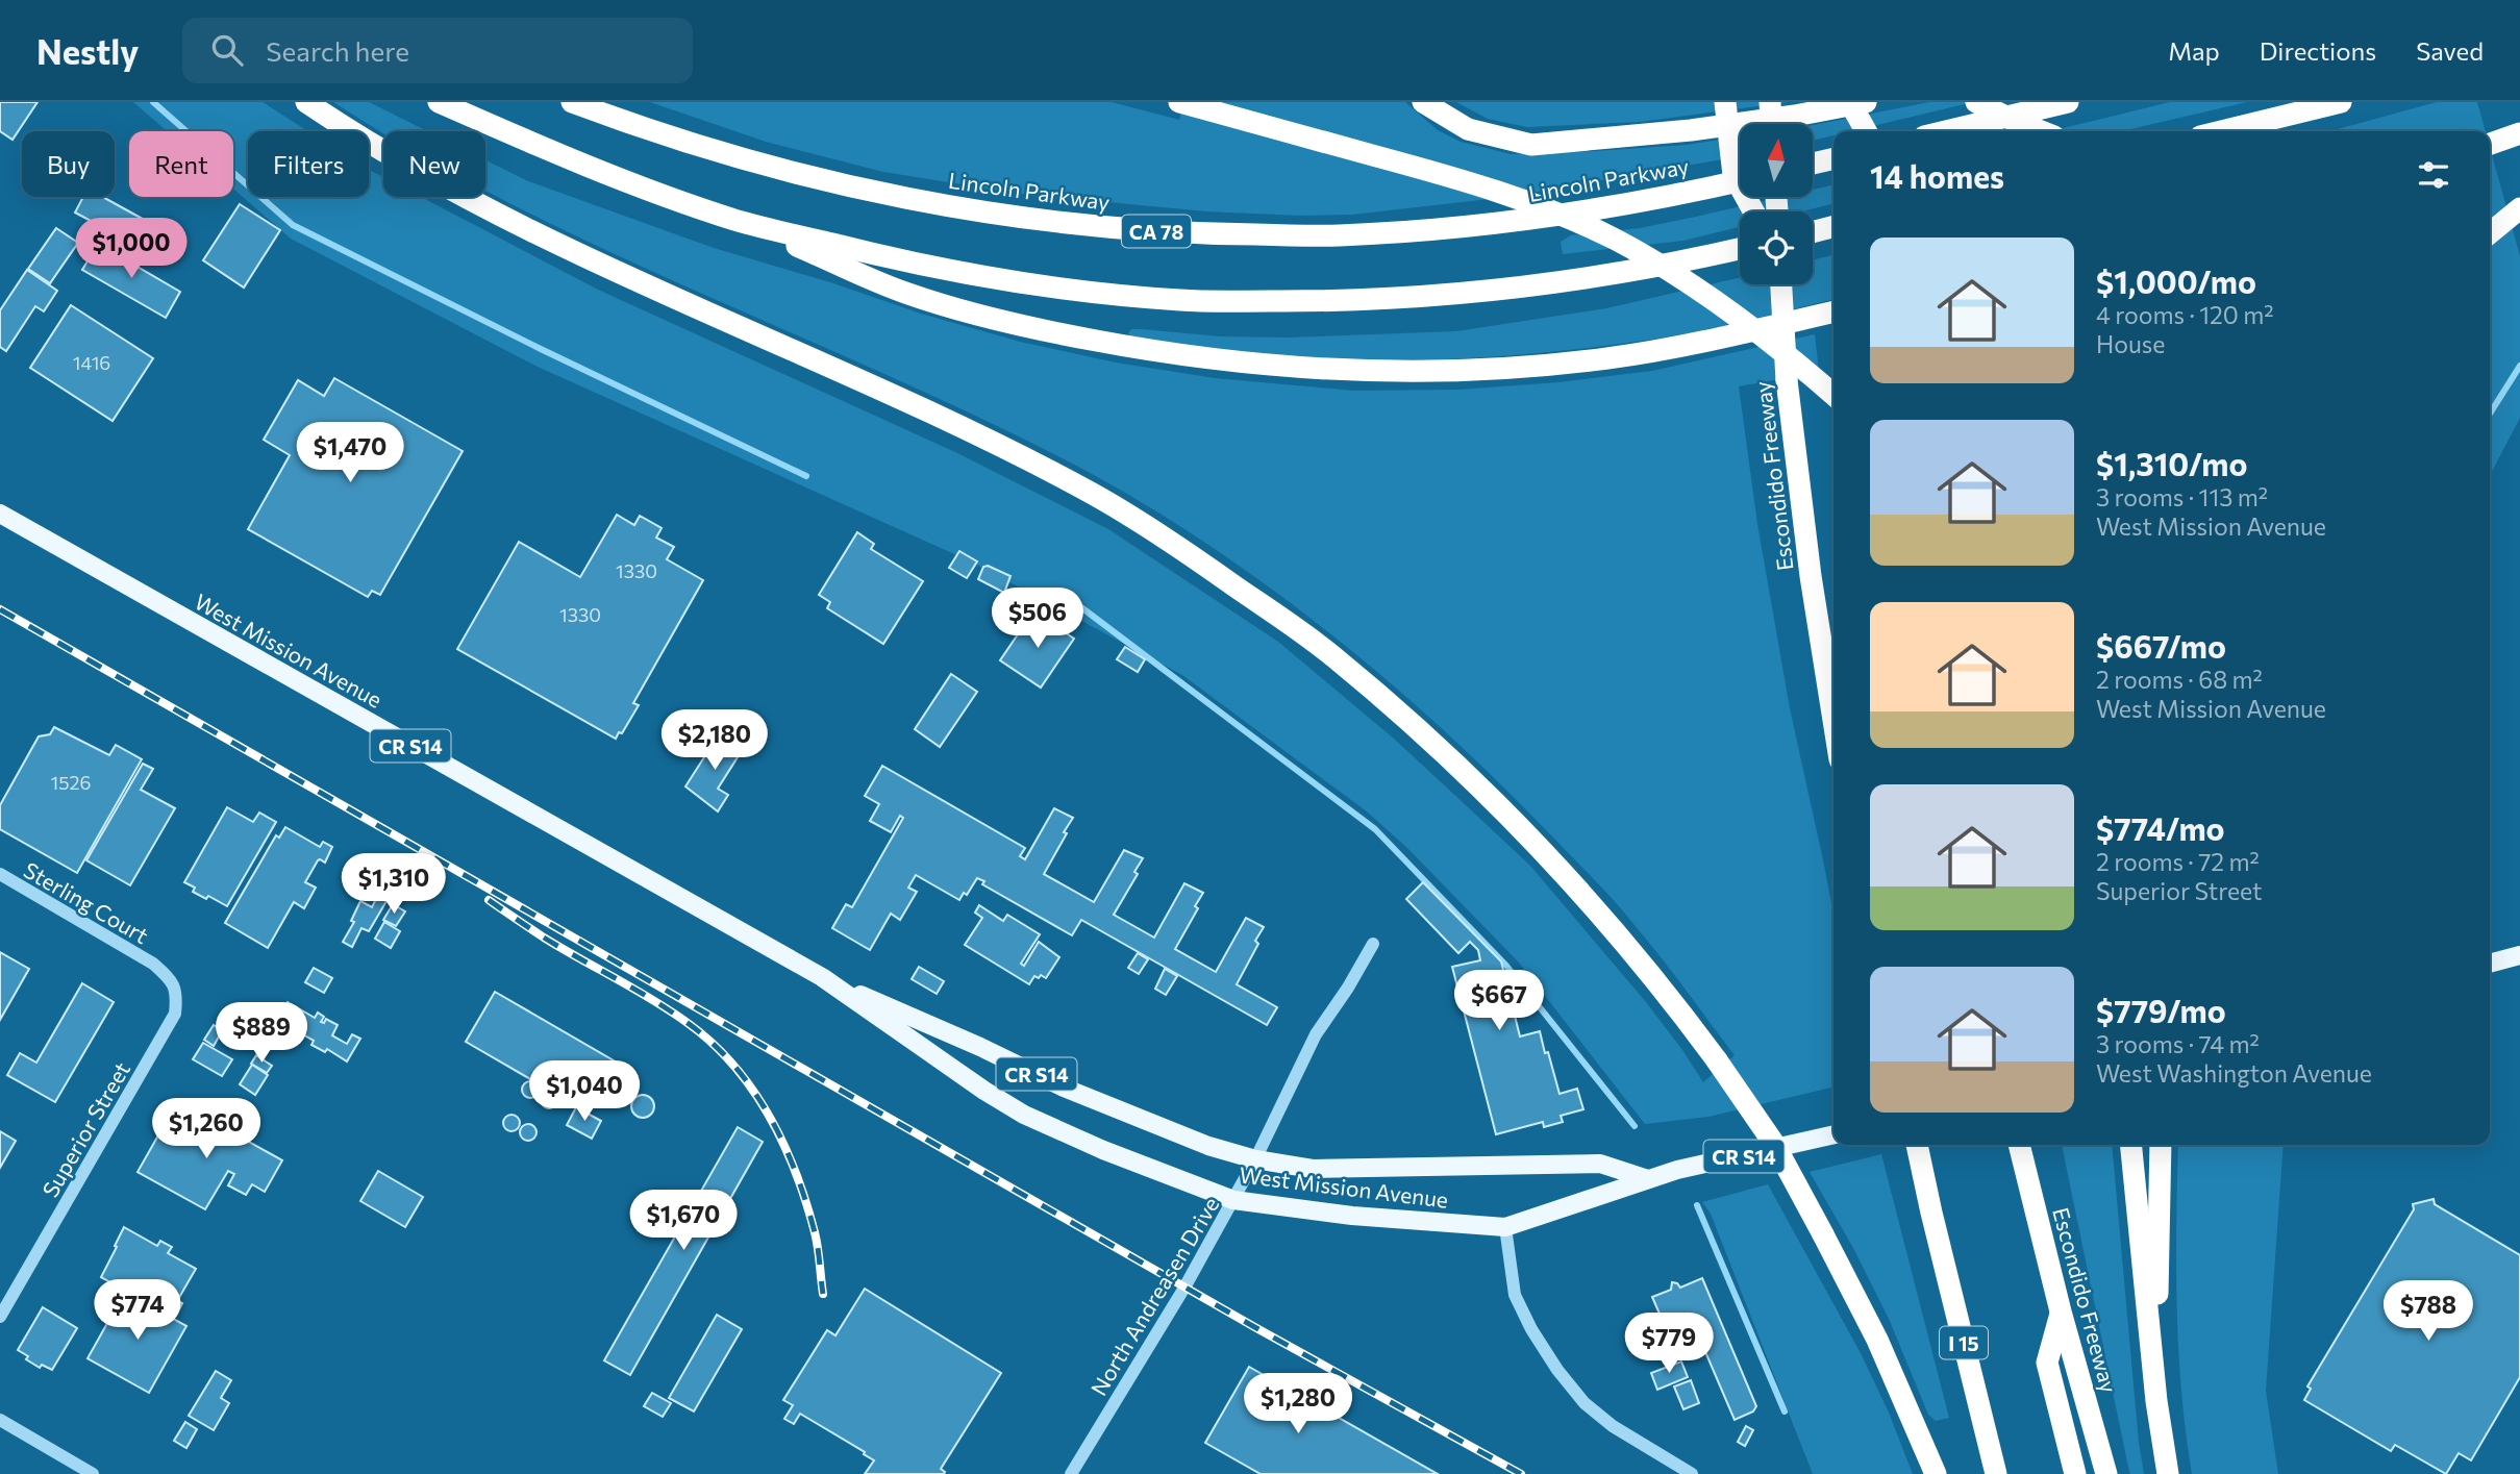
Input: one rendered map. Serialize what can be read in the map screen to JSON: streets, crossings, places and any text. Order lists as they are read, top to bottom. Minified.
{"streets":{"highway":["Lincoln Parkway","CA 78","Escondido Freeway","I 15"],"main road":["West Mission Avenue","CR S14"],"street":["Sterling Court","Superior Street","North Andreasen Drive"]},"crossings":[["West Mission Avenue","North Andreasen Drive"],["Sterling Court","Superior Street"]],"house_numbers":["1416","1330","1330","1526"],"north":"top","page":{"header":"Nestly","search":"Search here","nav":["Map","Directions","Saved"],"chip":["Buy","Rent","Filters","New"],"heading":"14 homes","price":["$1,000","$1,470","$506","$2,180","$1,310","$667","$889","$1,040","$1,260","$1,670","$774","$788","$779","$1,280"],"list":[{"name":"$1,000/mo","note":"4 rooms · 120 m² · House"},{"name":"$1,310/mo","note":"3 rooms · 113 m² · West Mission Avenue"},{"name":"$667/mo","note":"2 rooms · 68 m² · West Mission Avenue"},{"name":"$774/mo","note":"2 rooms · 72 m² · Superior Street"},{"name":"$779/mo","note":"3 rooms · 74 m² · West Washington Avenue"}]}}
